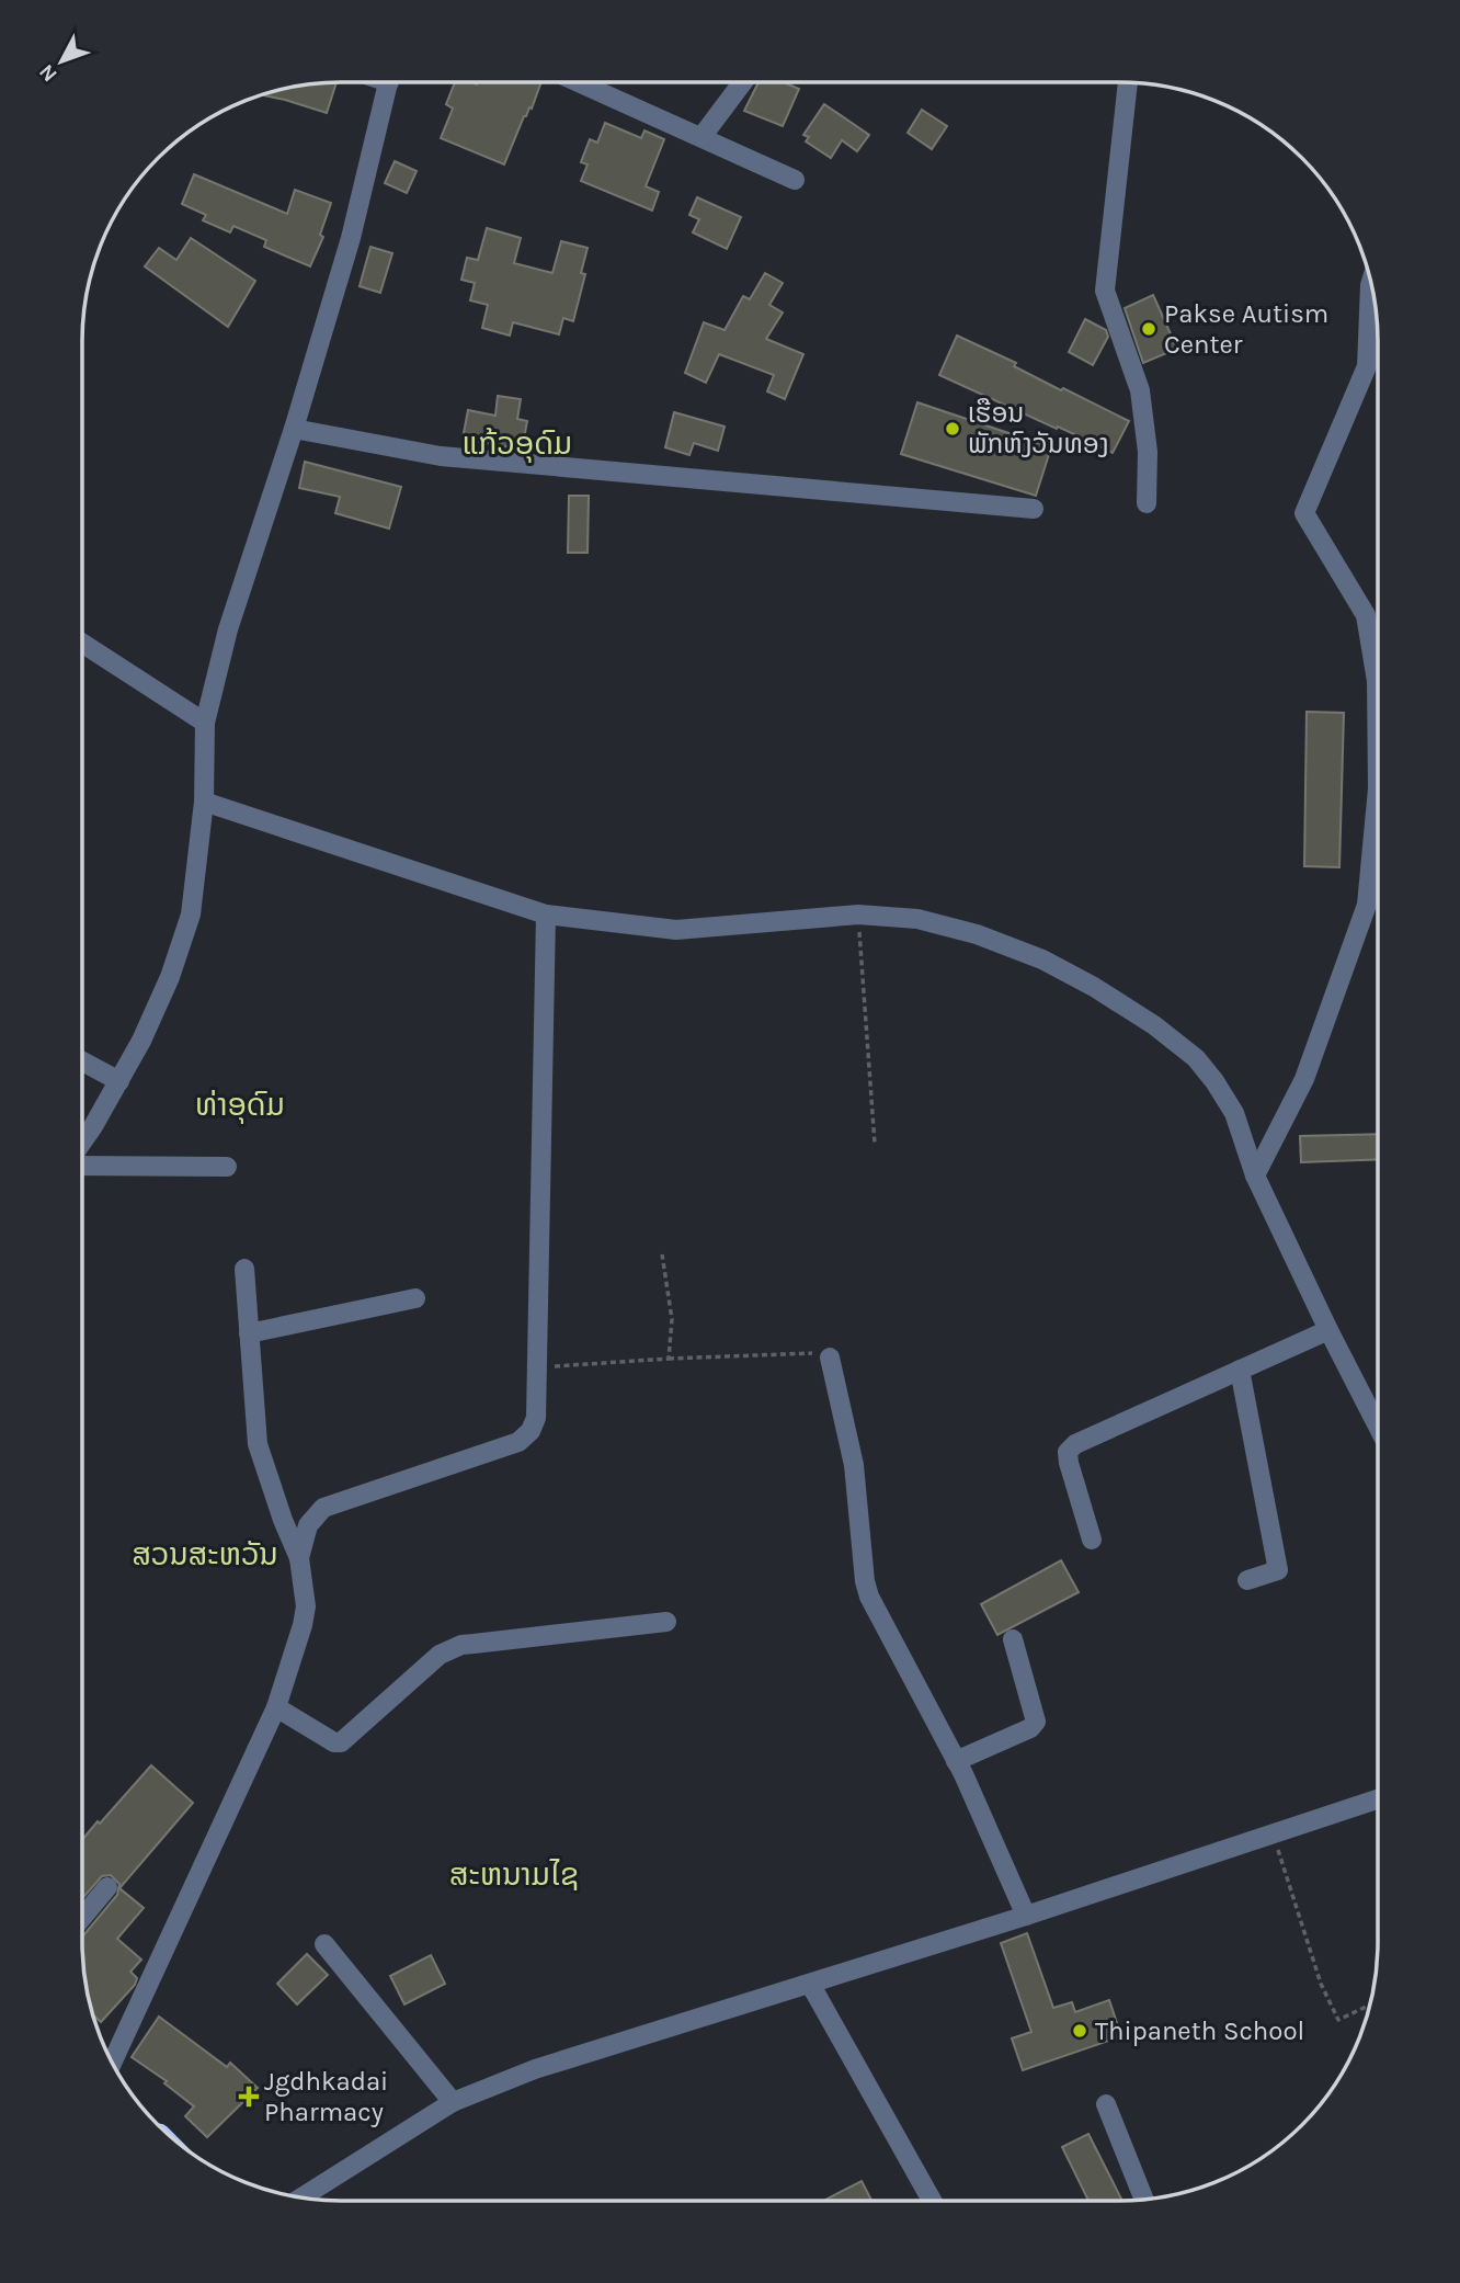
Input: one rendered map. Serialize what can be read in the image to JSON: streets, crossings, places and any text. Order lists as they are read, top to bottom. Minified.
{"districts":["ແກ້ວອຸດົມ","ທ່າອຸດົມ","ສວນສະຫວັນ","ສະຫນາມໄຊ"],"places":{"other":["Pakse Autism Center","ເຮືອນ ພັກຫົງວັນທອງ","Thipaneth School"],"health":["Jgdhkadai Pharmacy"]},"north":"bottom left"}
